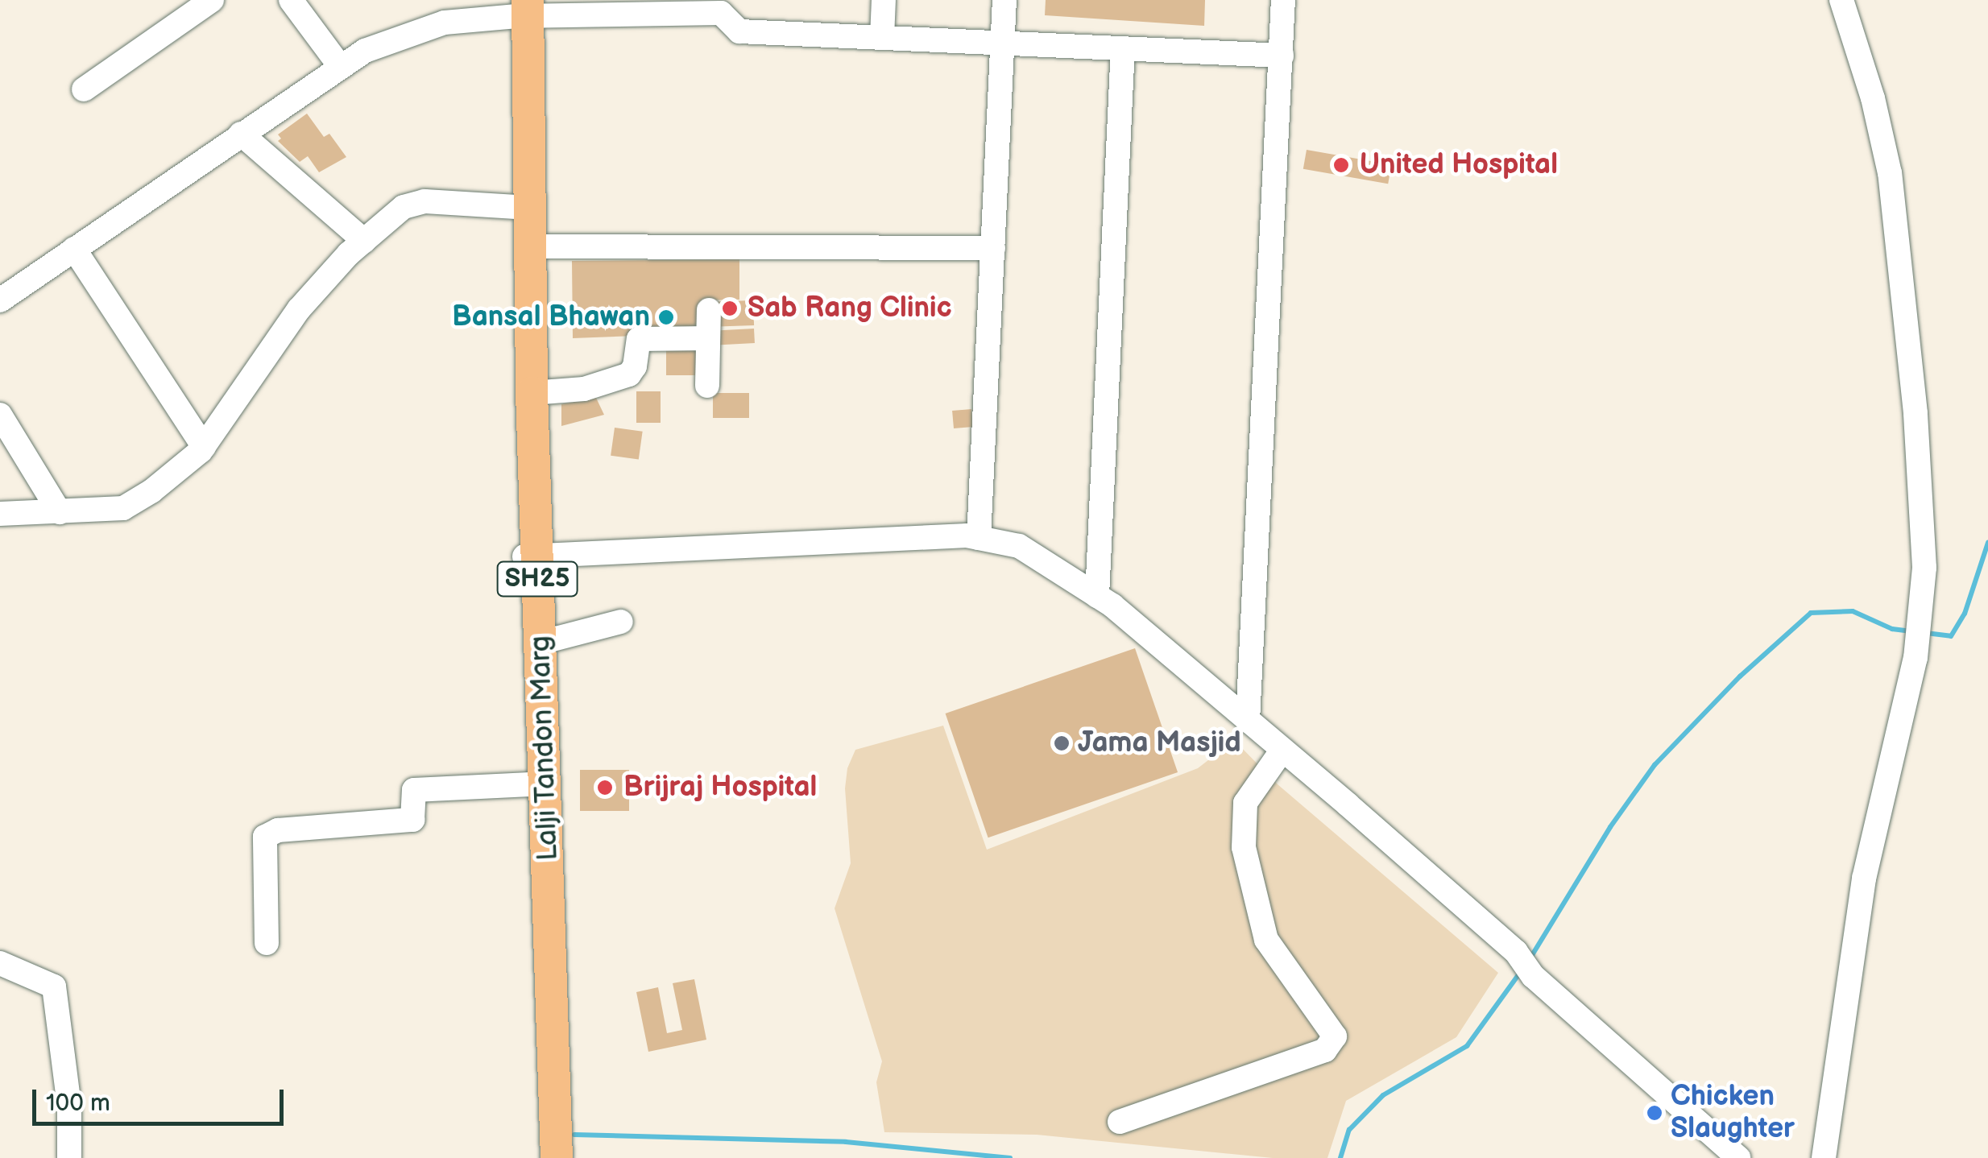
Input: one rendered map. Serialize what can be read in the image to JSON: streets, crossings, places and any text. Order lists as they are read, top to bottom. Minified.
{"streets":{"main road":["SH25","Lalji Tandon Marg"]},"places":["United Hospital","Sab Rang Clinic","Bansal Bhawan","Jama Masjid","Brijraj Hospital","Chicken Slaughter"],"scale_bar":"100 m"}
